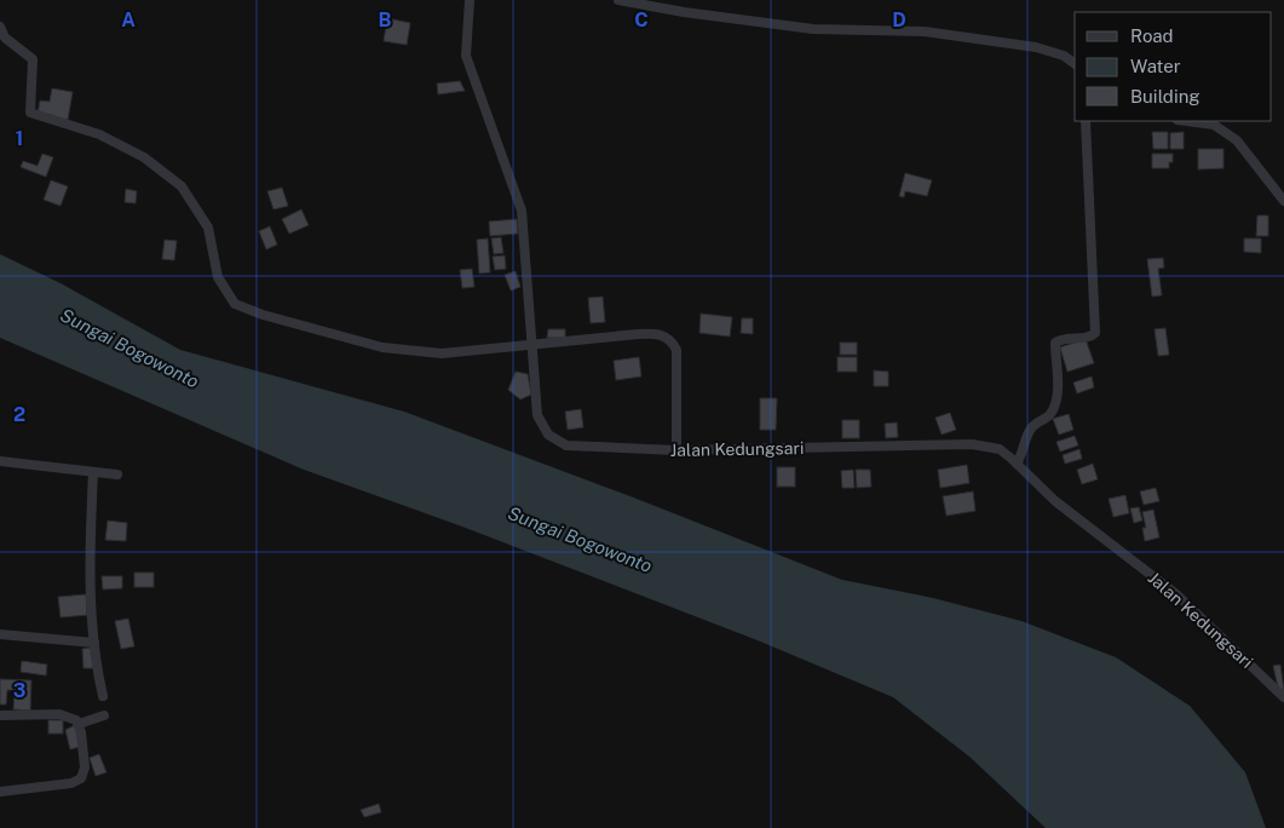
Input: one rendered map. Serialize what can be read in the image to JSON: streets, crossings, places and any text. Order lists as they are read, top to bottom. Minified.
{"streets":{"street":["Jalan Kedungsari"]},"water":["Sungai Bogowonto"],"legend":["Road","Water","Building"],"grid":{"columns":["A","B","C","D"],"rows":["1","2","3"]}}
